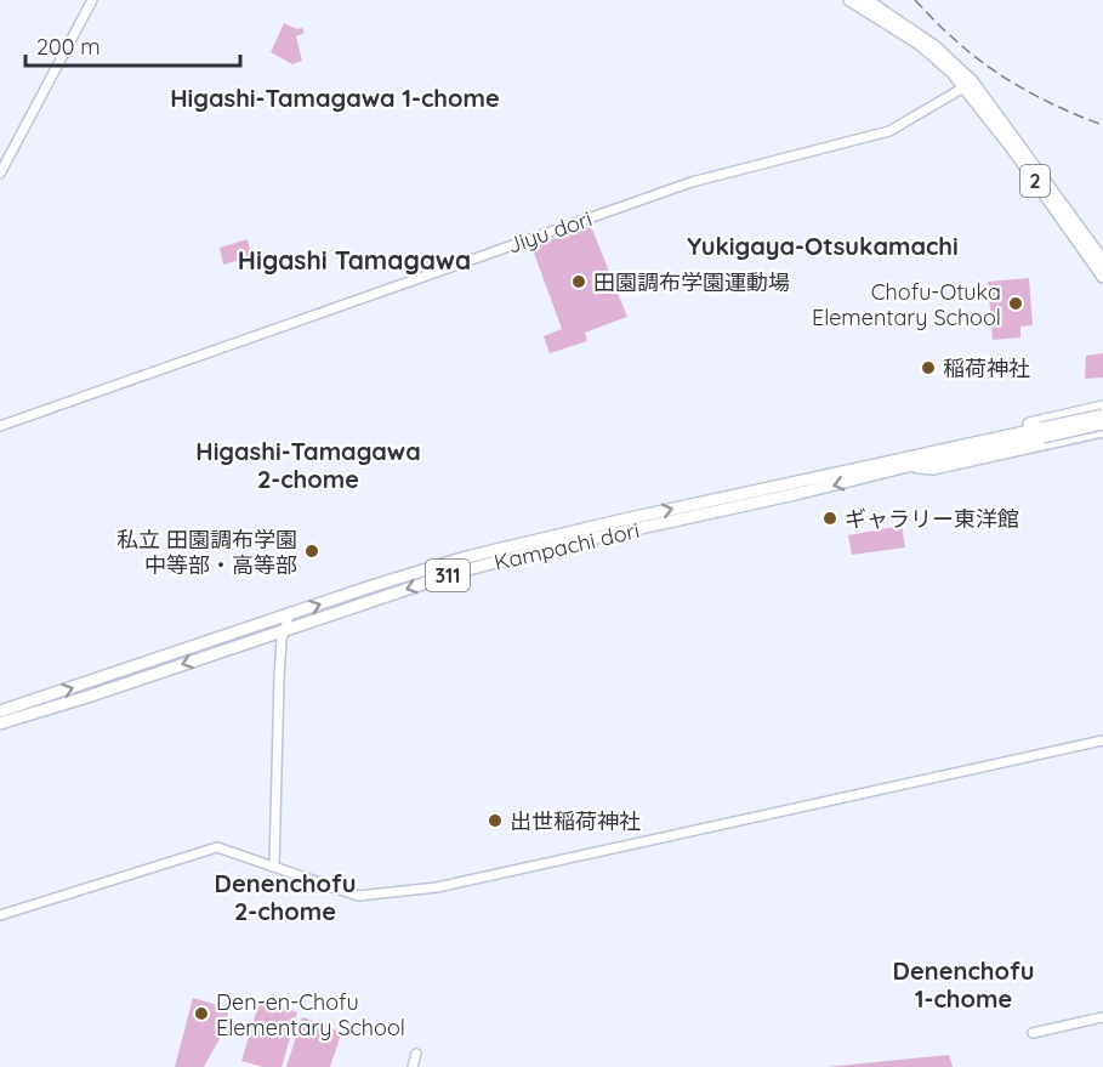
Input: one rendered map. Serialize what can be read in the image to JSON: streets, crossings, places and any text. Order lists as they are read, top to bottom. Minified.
{"streets":{"main road":["2","Kampachi dori","311"],"street":["Jiyu dori"]},"crossings":[["2","Jiyu dori"],["Kampachi dori","311"]],"districts":["Higashi-Tamagawa 1-chome","Yukigaya-Otsukamachi","Higashi Tamagawa","Higashi-Tamagawa 2-chome","Denenchofu 2-chome","Denenchofu 1-chome"],"places":["田園調布学園運動場","Chofu-Otuka Elementary School","稲荷神社","ギャラリー東洋館","私立 田園調布学園 中等部・高等部","出世稲荷神社","Den-en-Chofu Elementary School"],"scale_bar":"200 m"}
